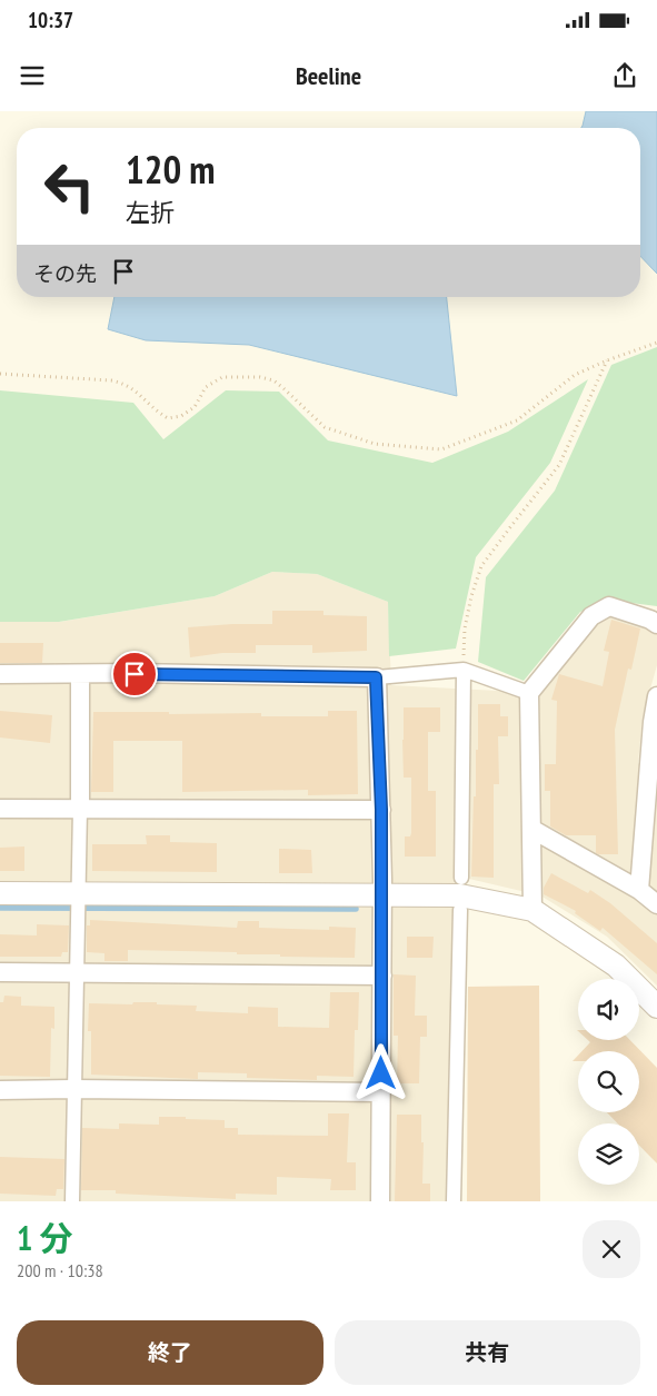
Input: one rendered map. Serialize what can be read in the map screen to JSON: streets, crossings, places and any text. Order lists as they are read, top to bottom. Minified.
{"page":{"status":"10:37","header":"Beeline","turn":["120 m","左折"],"then":"その先","heading":["1 分","200 m · 10:38"],"buttons":["終了","共有"]}}
